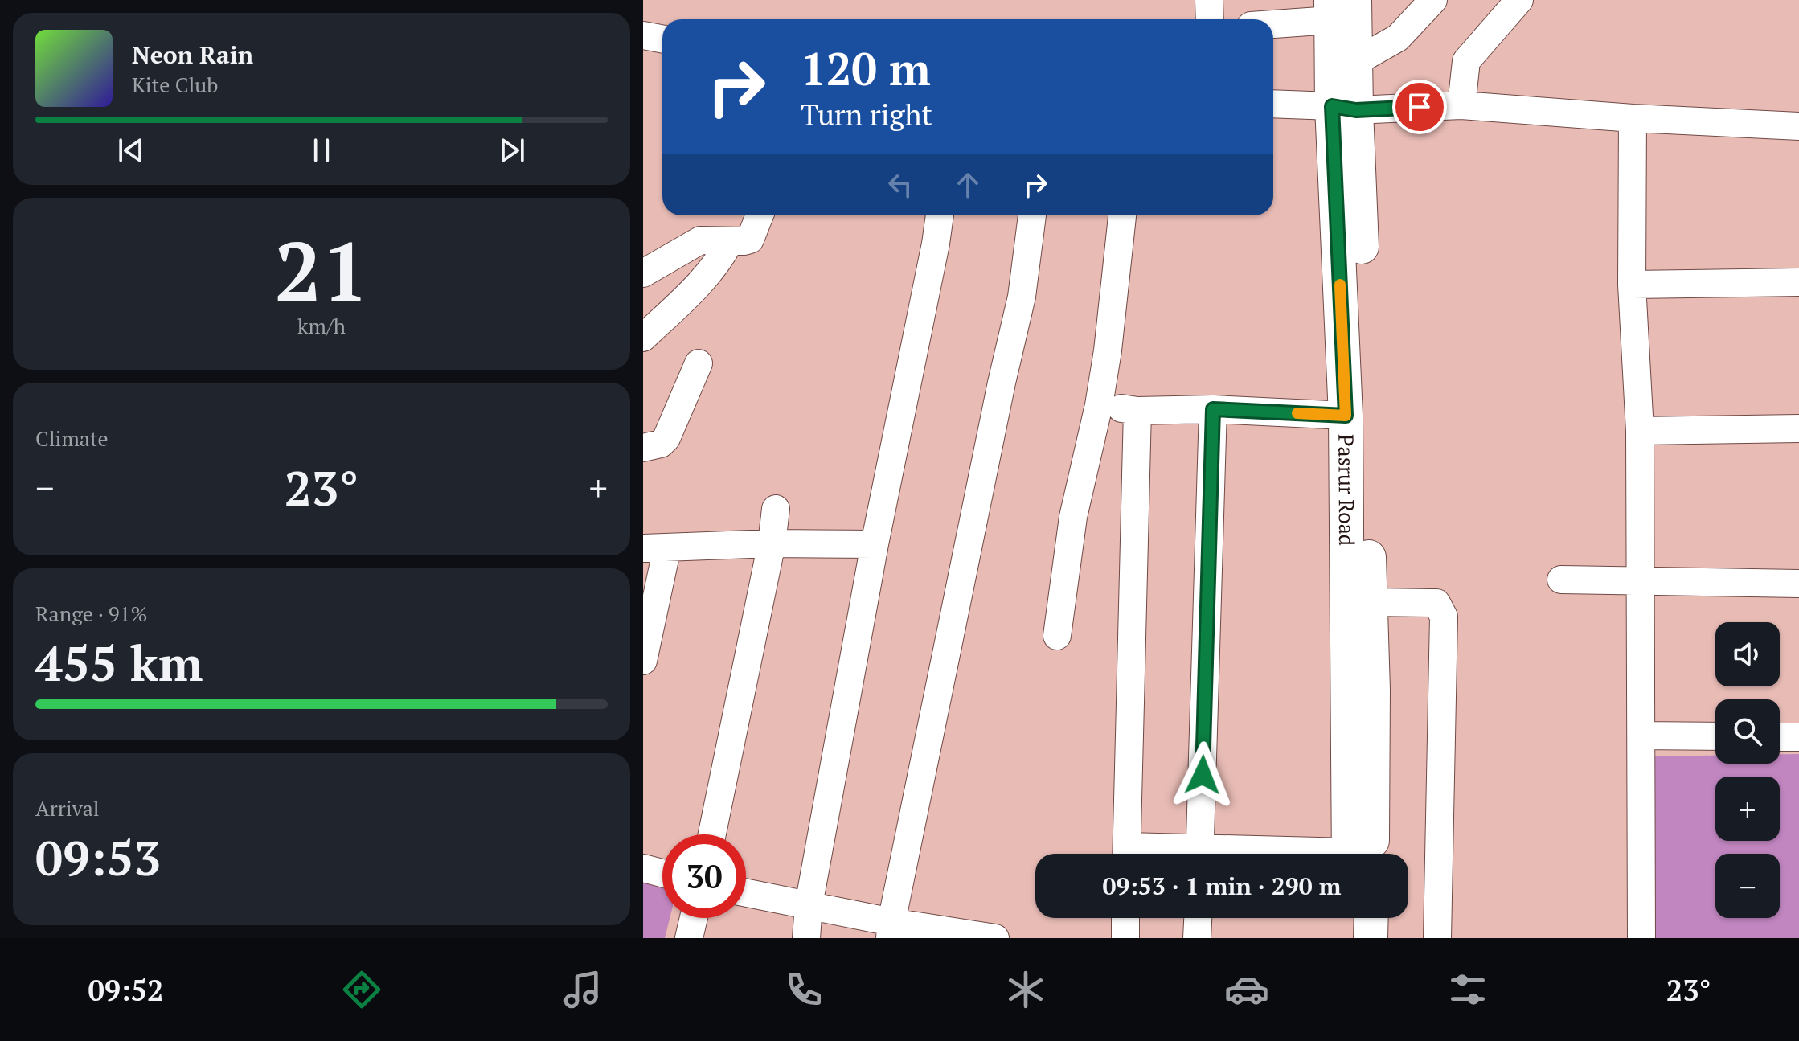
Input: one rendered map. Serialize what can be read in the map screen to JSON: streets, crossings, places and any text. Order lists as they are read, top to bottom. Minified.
{"streets":{"main road":["Pasrur Road"]},"page":{"turn":["120 m","Turn right"],"song":["Neon Rain","Kite Club"],"tile":[["21","km/h"],"Climate",["Range · 91%","455 km"],["Arrival","09:53"]],"heat":["−","23°","+"],"map_buttons":["+","−"],"limit":"30","trip":"09:53 · 1 min · 290 m","tabs":["09:52","23°"]}}
